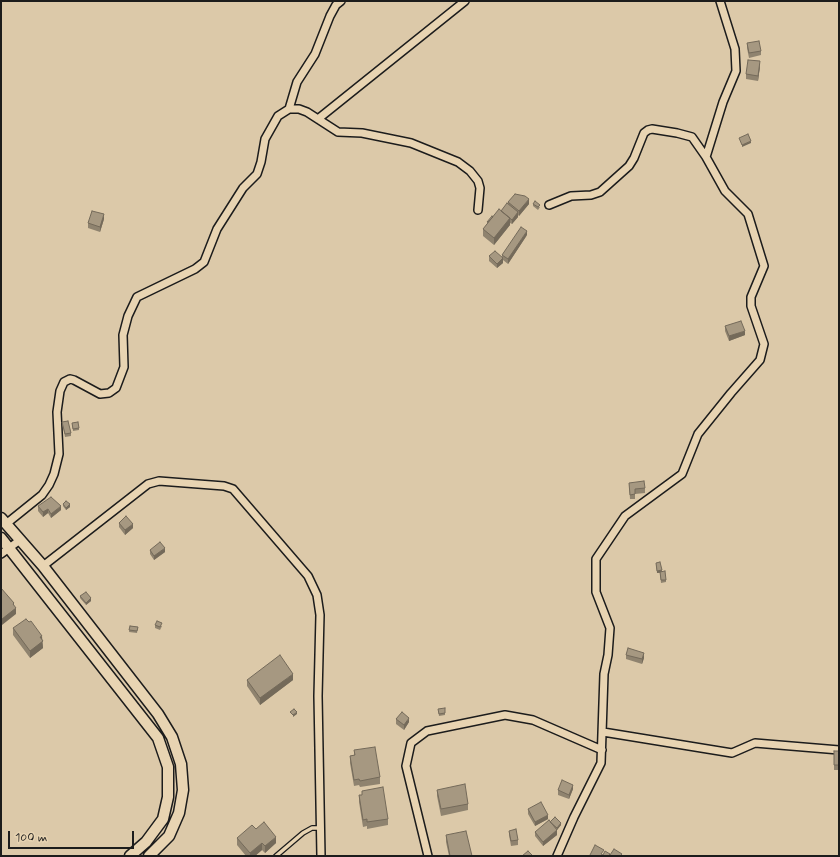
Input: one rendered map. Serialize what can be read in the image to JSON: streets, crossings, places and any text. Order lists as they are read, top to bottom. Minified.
{"scale_bar":"100 m"}
